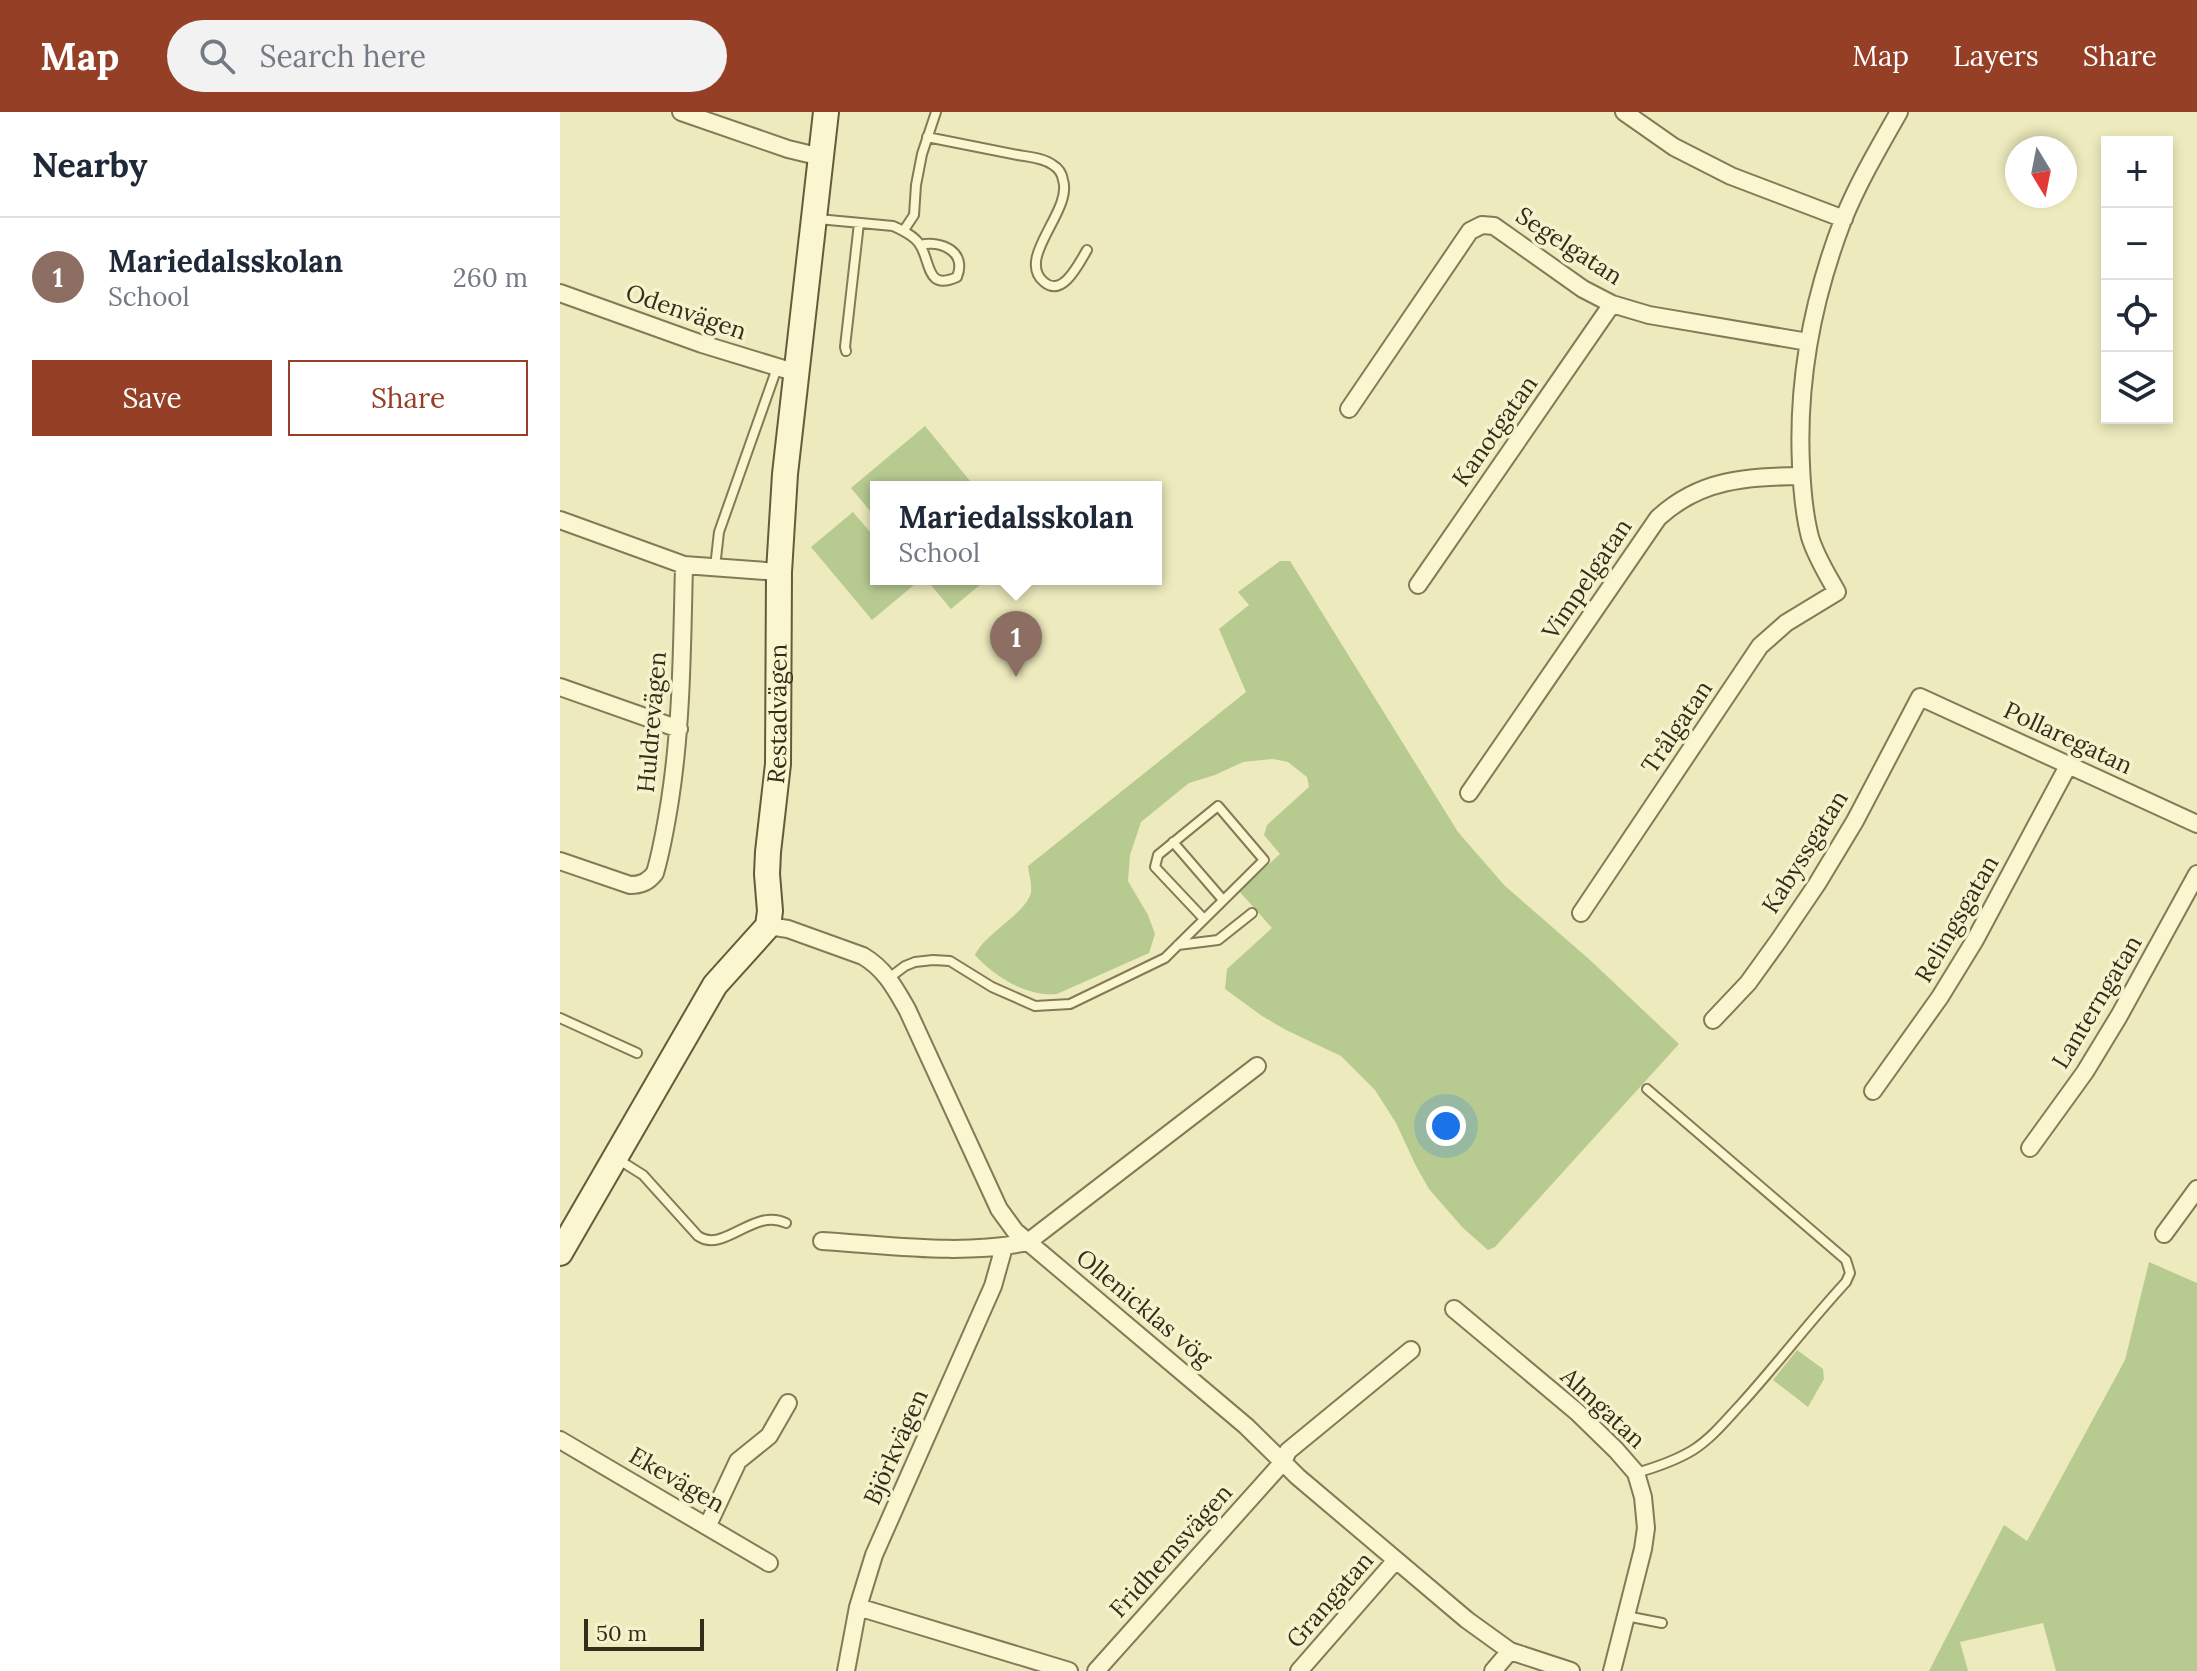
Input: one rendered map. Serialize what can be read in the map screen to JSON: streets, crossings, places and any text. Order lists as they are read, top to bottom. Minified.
{"streets":{"street":["Segelgatan","Odenvägen","Kanotgatan","Vimpelgatan","Restadvägen","Huldrevägen","Trålgatan","Pollaregatan","Kabyssgatan","Relingsgatan","Lanterngatan","Ollenicklas vög","Almgatan","Björkvägen","Ekevägen","Fridhemsvägen","Grangatan"]},"crossings":[["Segelgatan","Kanotgatan"],["Odenvägen","Restadvägen"],["Vimpelgatan","Trålgatan"],["Restadvägen","Ollenicklas vög"],["Pollaregatan","Kabyssgatan"],["Pollaregatan","Relingsgatan"],["Ollenicklas vög","Fridhemsvägen"],["Ollenicklas vög","Grangatan"]],"scale_bar":"50 m","north":"bottom","page":{"header":"Map","search":"Search here","nav":["Map","Layers","Share"],"heading":"Nearby","map_buttons":["+","−"],"list":[{"mark":"1","name":"Mariedalsskolan","note":"School","value":"260 m"}],"buttons":["Save","Share"],"popup":["Mariedalsskolan","School"],"pins":"1","scale":"50 m"}}
